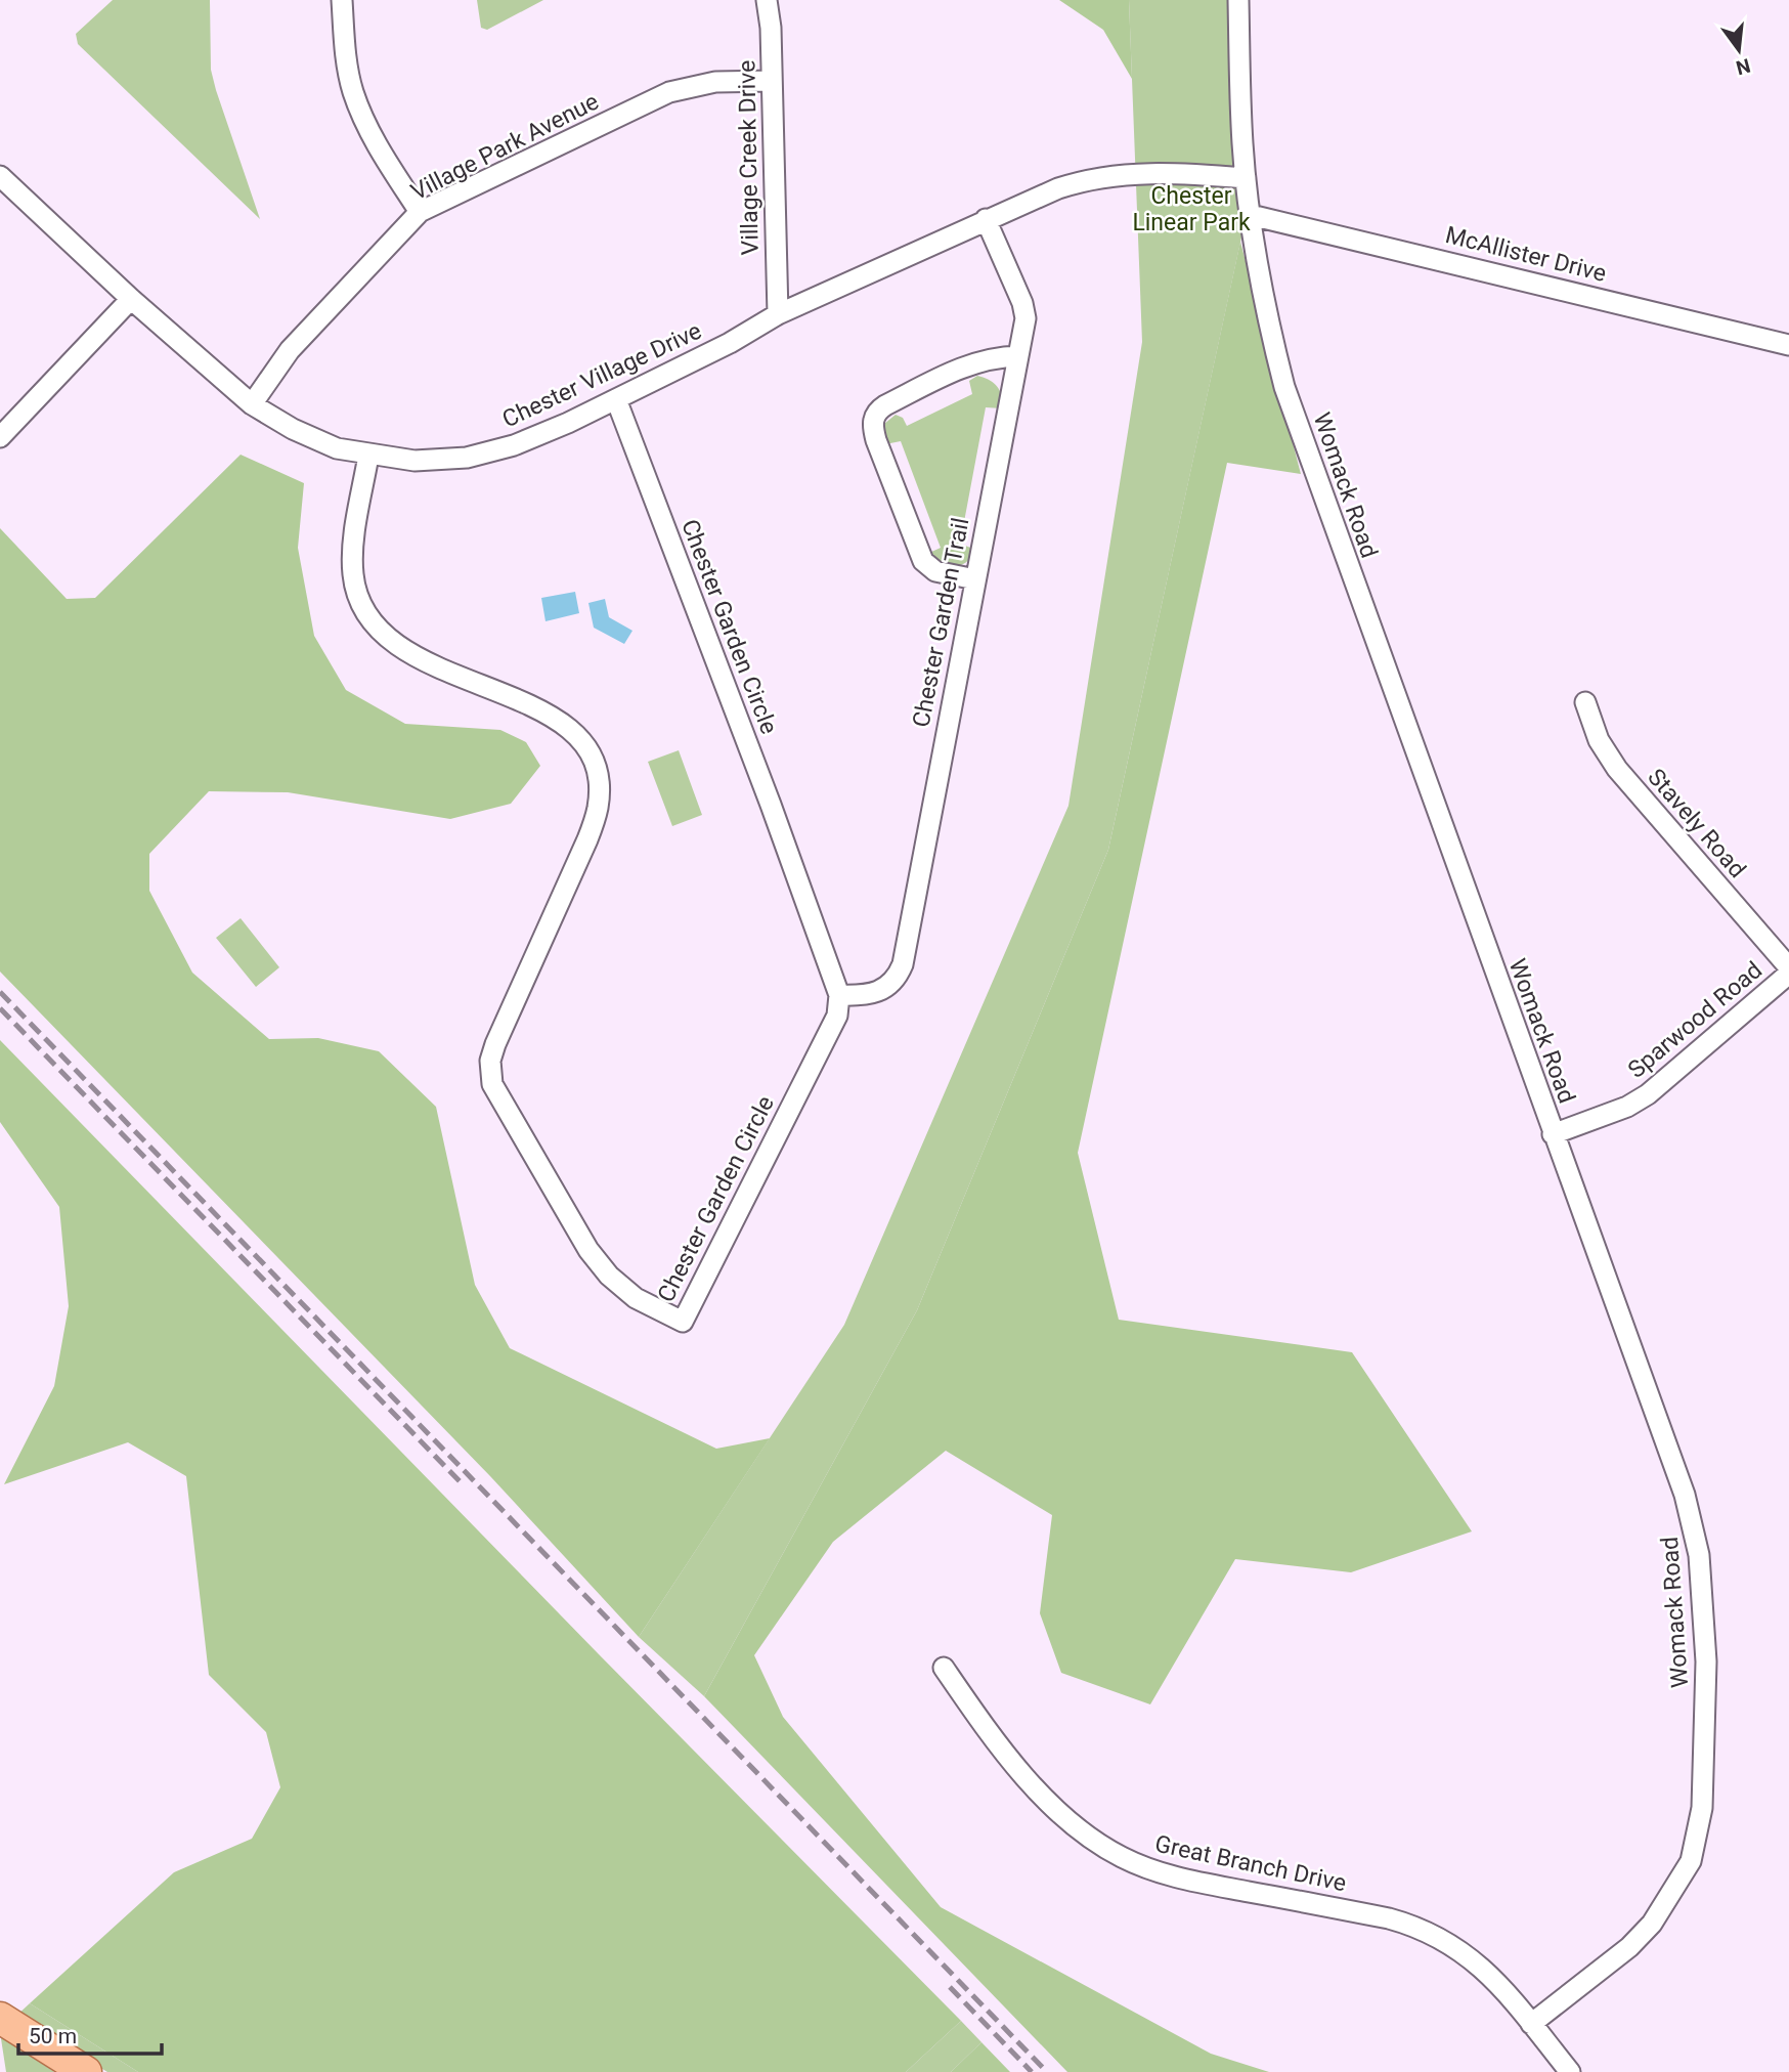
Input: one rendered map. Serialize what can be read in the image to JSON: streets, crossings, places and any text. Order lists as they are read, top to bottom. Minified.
{"streets":{"street":["Village Park Avenue","Village Creek Drive","McAllister Drive","Chester Village Drive","Womack Road","Chester Garden Trail","Chester Garden Circle","Stavely Road","Sparwood Road","Great Branch Drive"]},"crossings":[["Village Park Avenue","Village Creek Drive"],["Village Park Avenue","Chester Village Drive"],["Village Creek Drive","Chester Village Drive"],["McAllister Drive","Womack Road"],["Chester Village Drive","Womack Road"],["Chester Village Drive","Chester Garden Trail"],["Chester Village Drive","Chester Garden Circle"],["Womack Road","Sparwood Road"],["Womack Road","Great Branch Drive"],["Chester Garden Trail","Chester Garden Circle"]],"parks":["Chester Linear Park"],"scale_bar":"50 m","north":"bottom"}
